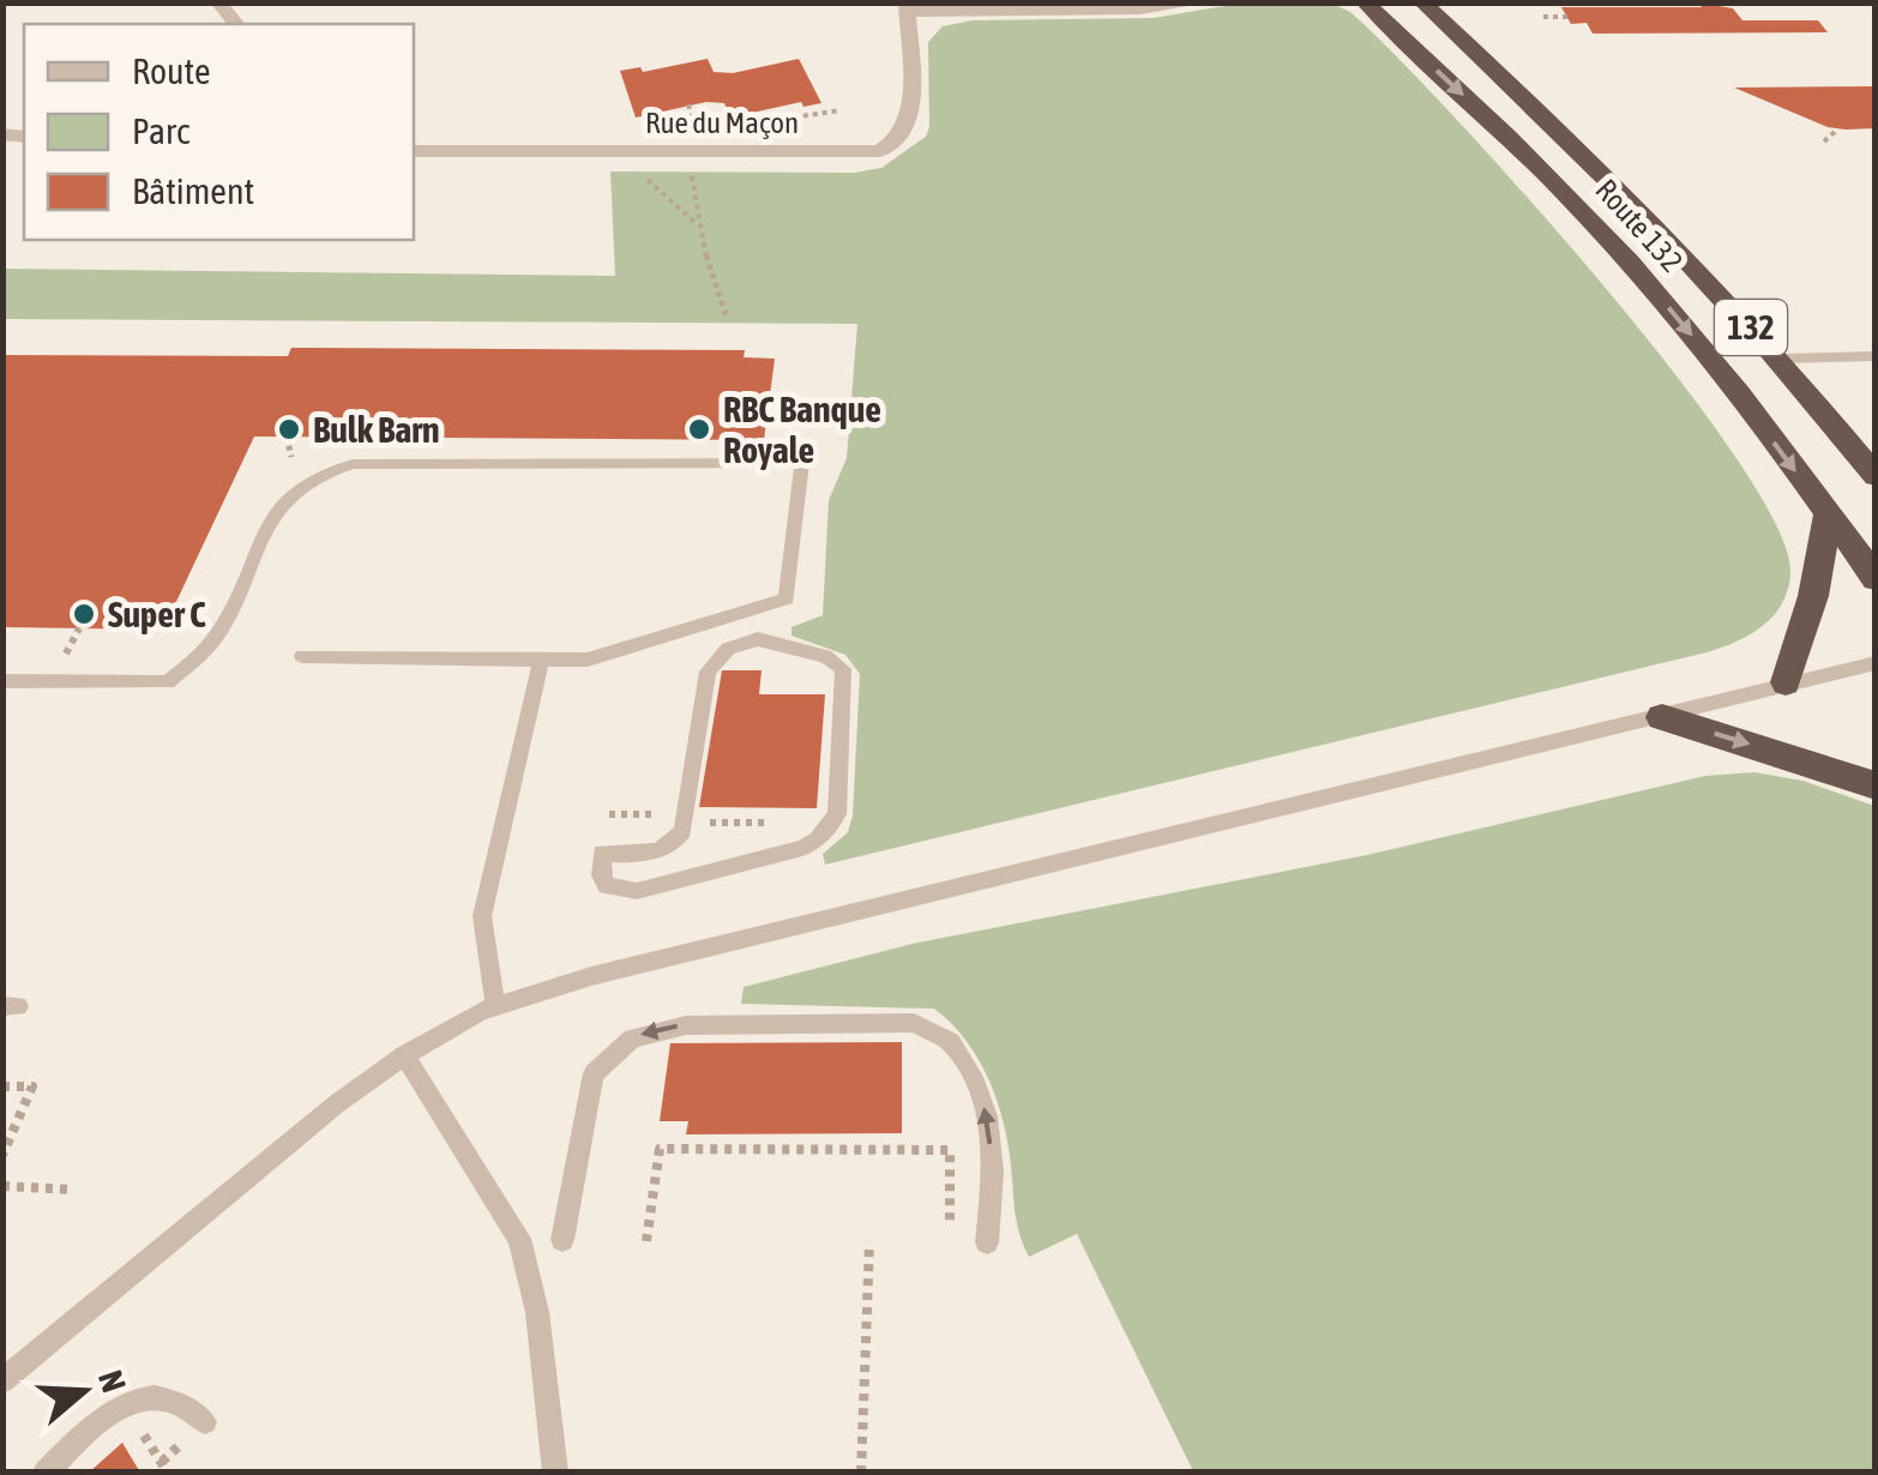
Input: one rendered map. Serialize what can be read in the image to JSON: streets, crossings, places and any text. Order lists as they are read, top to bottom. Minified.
{"streets":{"highway":["Route 132","132"],"street":["Rue du Maçon"]},"places":["Bulk Barn","RBC Banque Royale","Super C"],"legend":["Route","Parc","Bâtiment"],"north":"right"}
